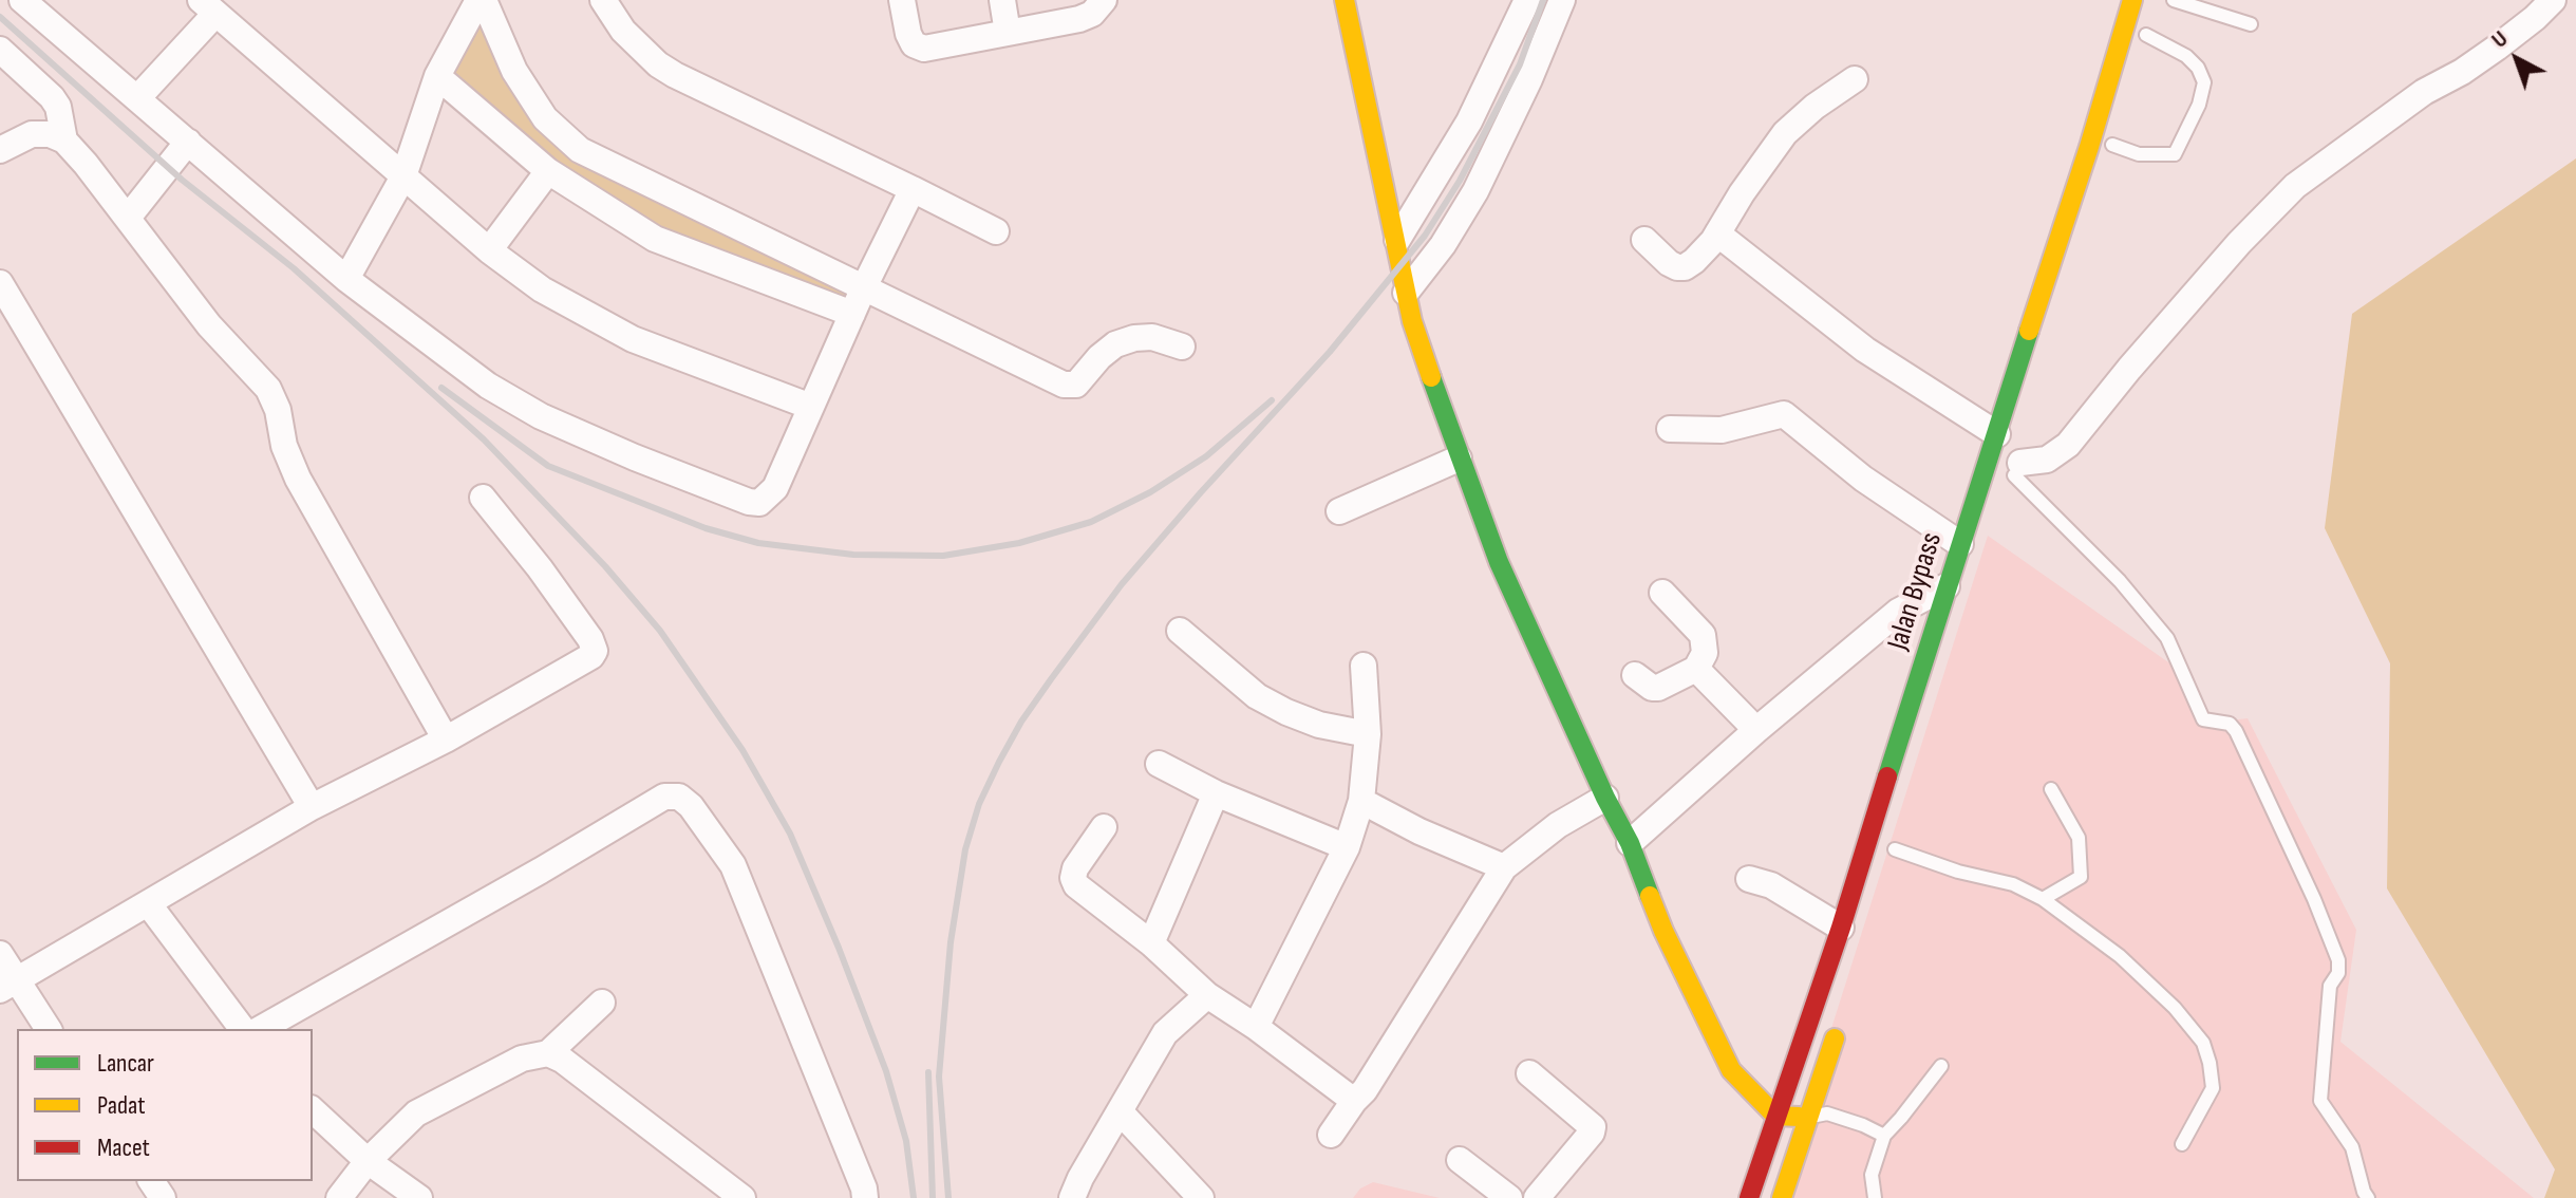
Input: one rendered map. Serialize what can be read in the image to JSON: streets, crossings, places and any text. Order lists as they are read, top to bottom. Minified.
{"streets":{"main road":["Jalan Bypass"]},"legend":["Lancar","Padat","Macet"],"north":"top left"}
